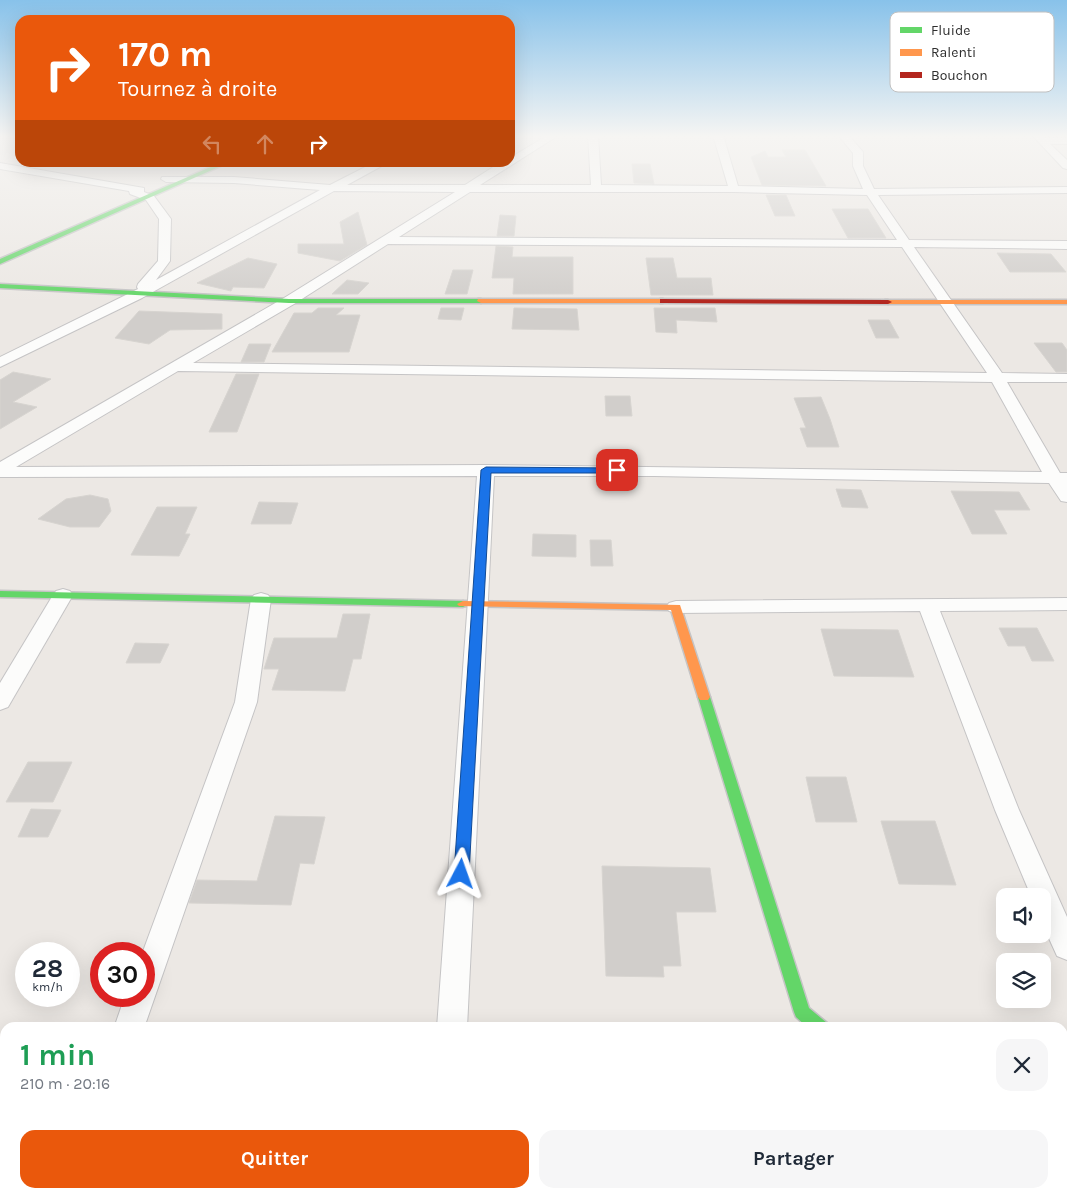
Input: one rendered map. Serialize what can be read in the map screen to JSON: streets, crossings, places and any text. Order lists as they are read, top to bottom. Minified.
{"legend":["Fluide","Ralenti","Bouchon"],"page":{"turn":["170 m","Tournez à droite"],"speed":"28 km/h","limit":"30","heading":["1 min","210 m · 20:16"],"buttons":["Quitter","Partager"]}}
